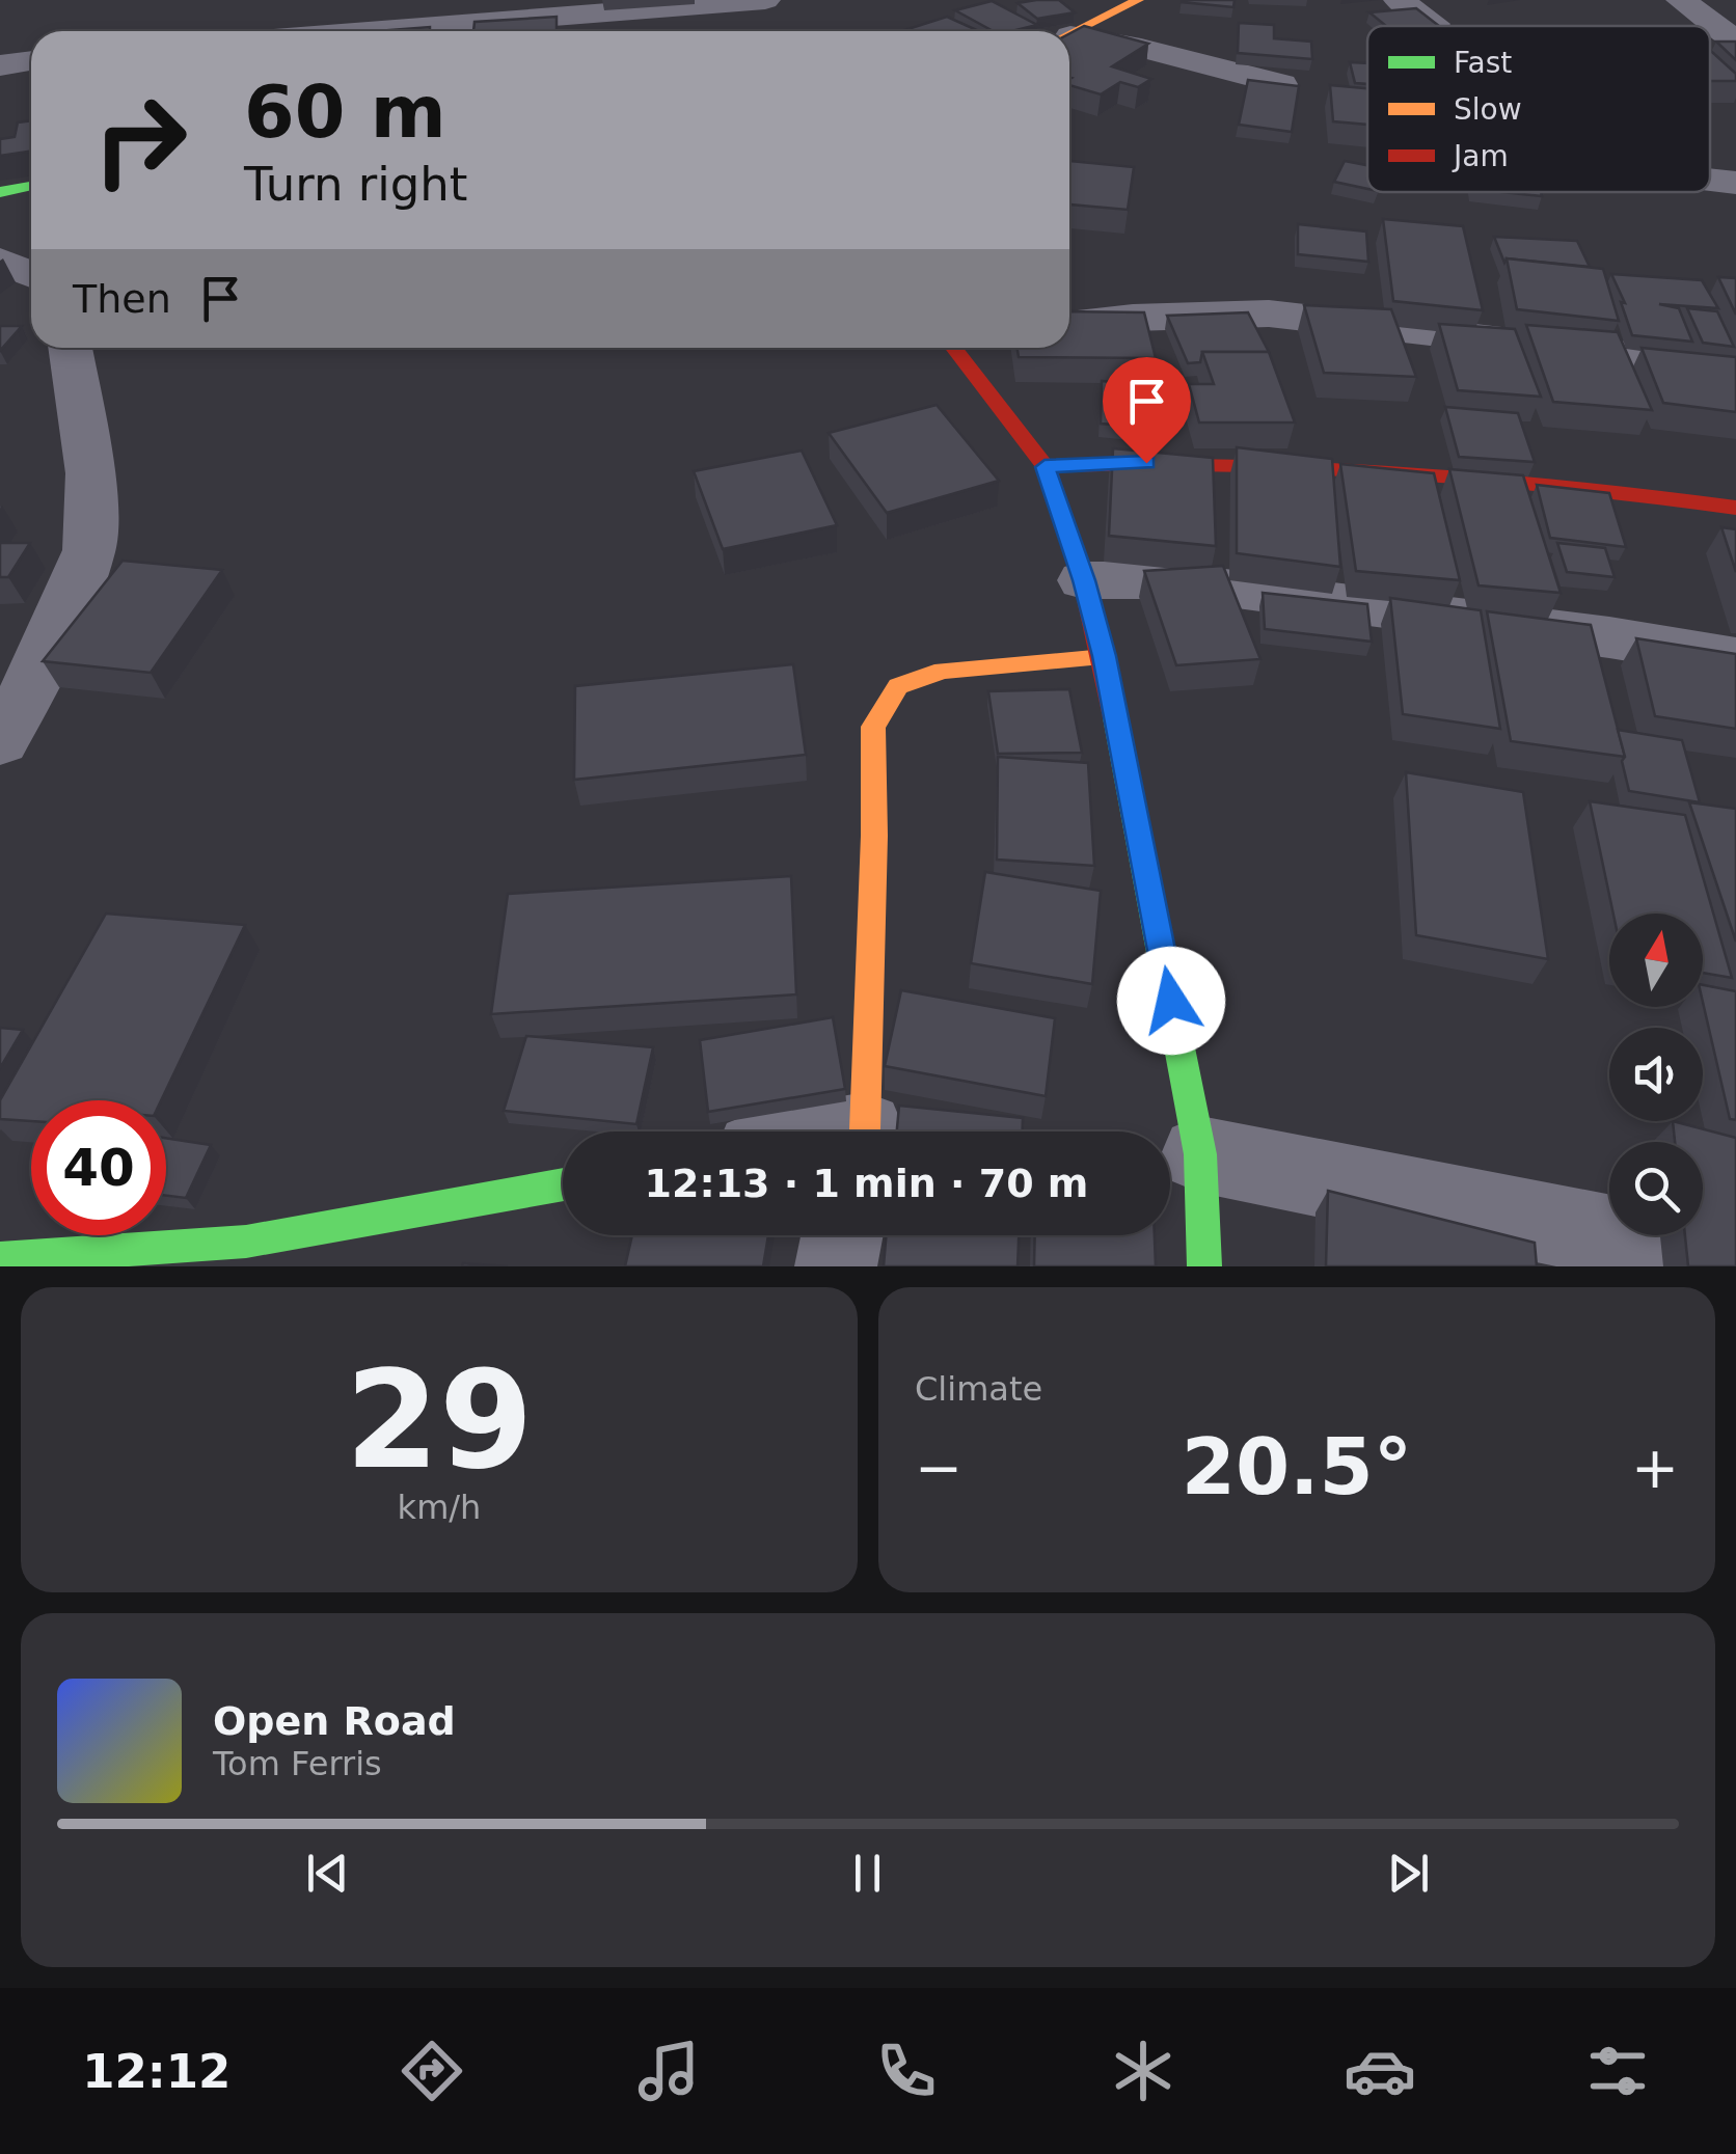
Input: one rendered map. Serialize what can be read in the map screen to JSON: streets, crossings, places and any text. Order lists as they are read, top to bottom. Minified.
{"legend":["Fast","Slow","Jam"],"north":"top","page":{"turn":["60 m","Turn right"],"then":"Then","limit":"40","trip":"12:13 · 1 min · 70 m","tile":[["29","km/h"],"Climate"],"heat":["−","20.5°","+"],"song":["Open Road","Tom Ferris"],"tabs":"12:12"}}
